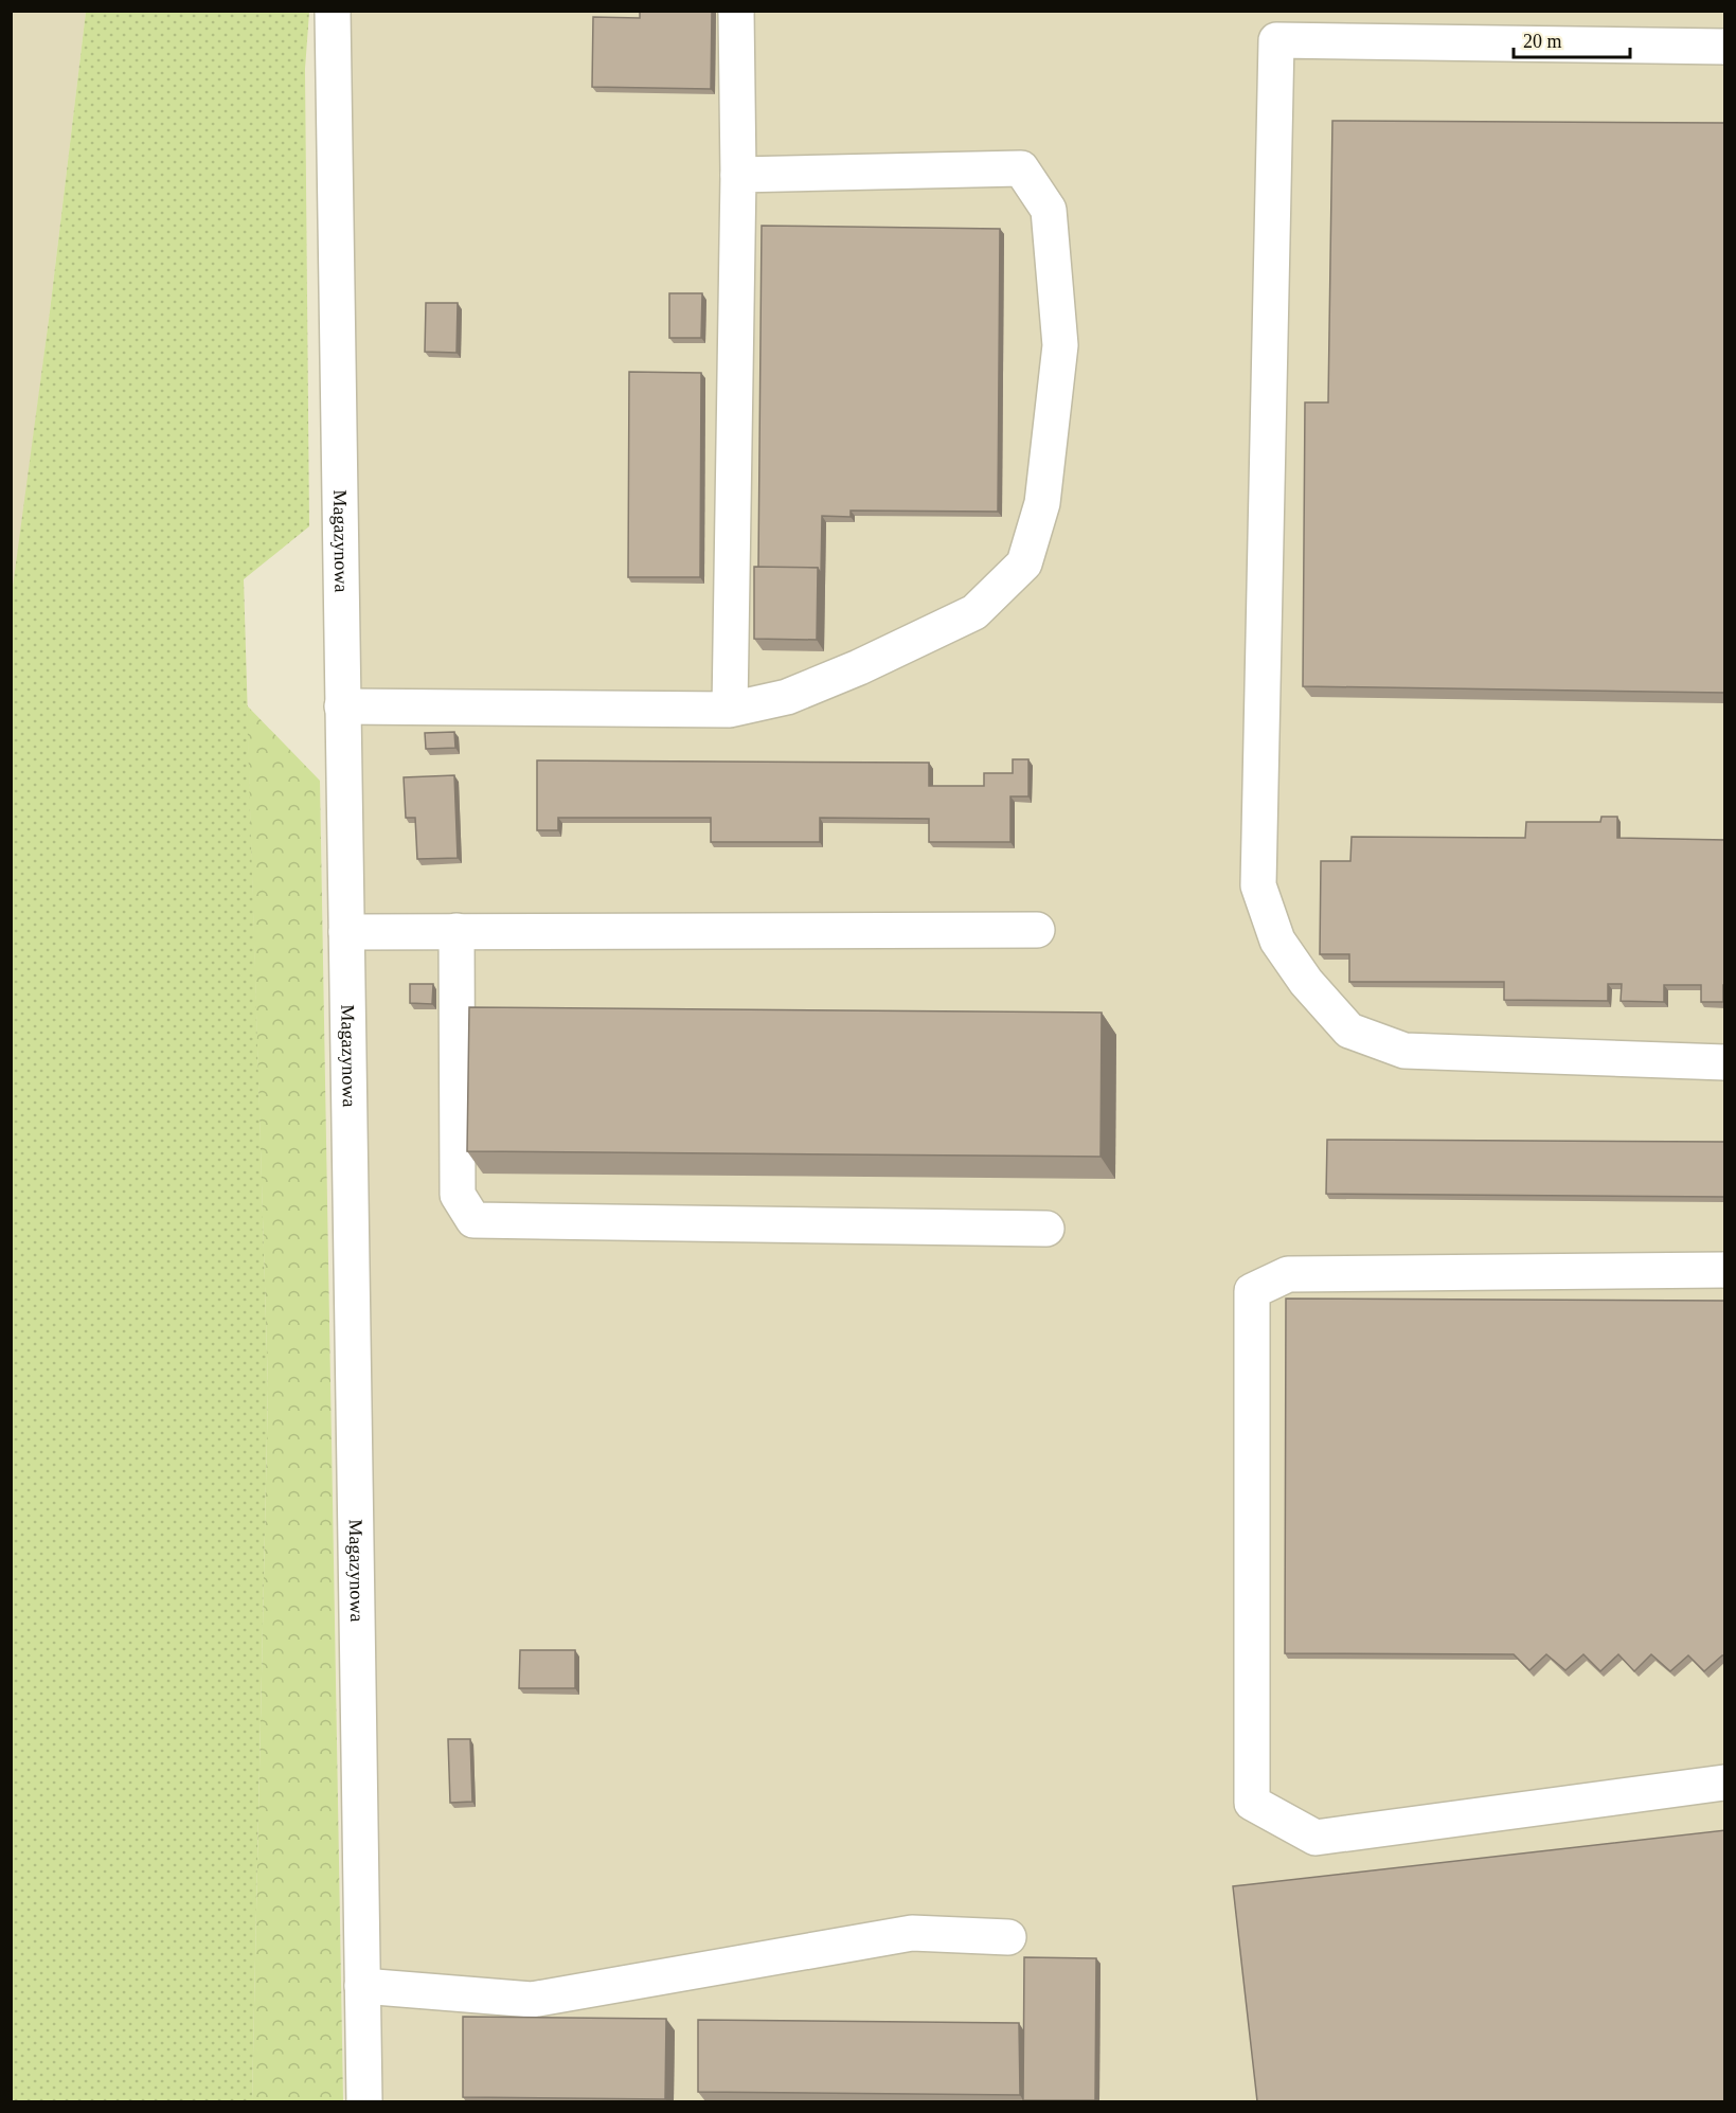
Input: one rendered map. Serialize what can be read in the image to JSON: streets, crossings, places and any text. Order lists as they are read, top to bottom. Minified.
{"streets":{"street":["Magazynowa"]},"scale_bar":"20 m"}
